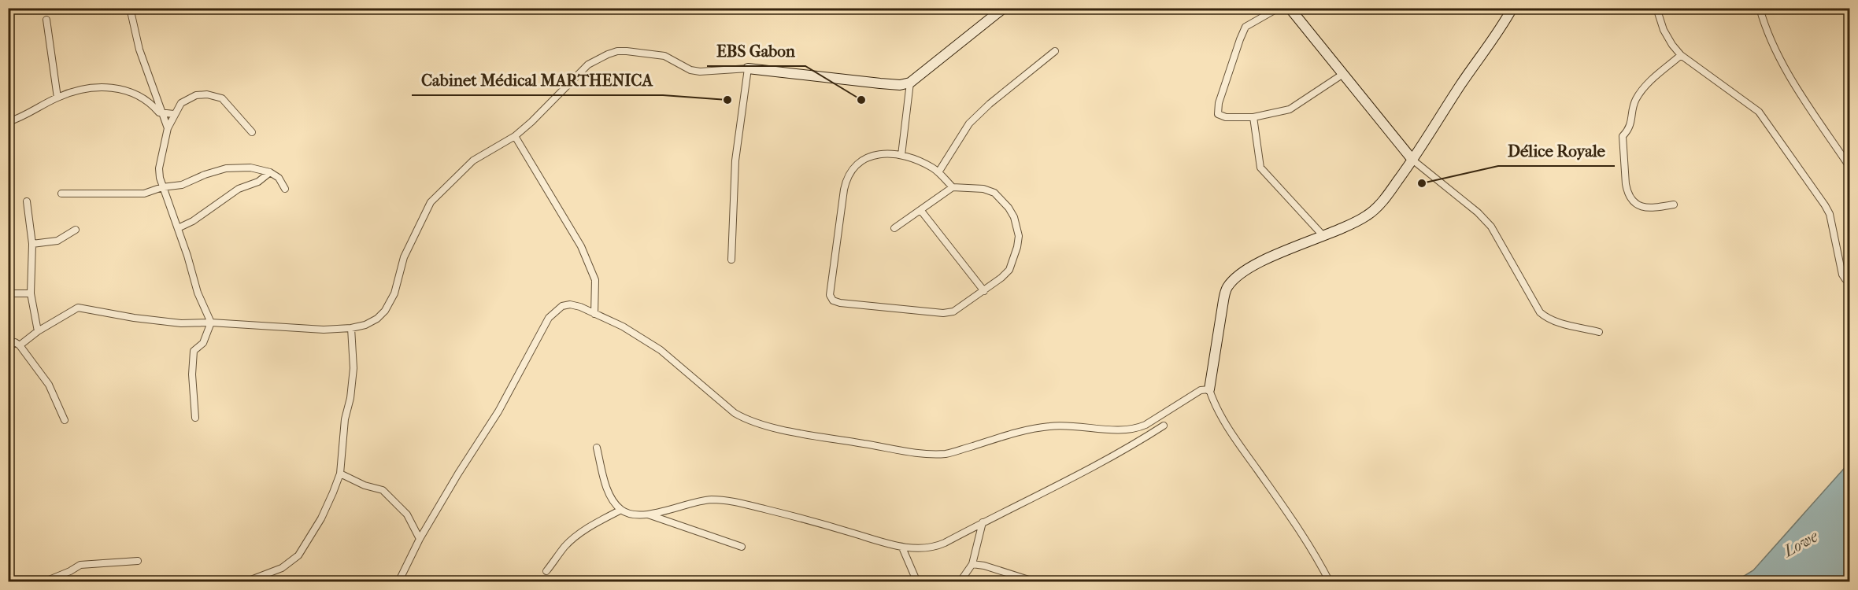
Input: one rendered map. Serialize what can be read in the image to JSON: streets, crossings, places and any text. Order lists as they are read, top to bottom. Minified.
{"water":["Lowe"],"places":["Cabinet Médical MARTHENICA","EBS Gabon","Délice Royale"]}
